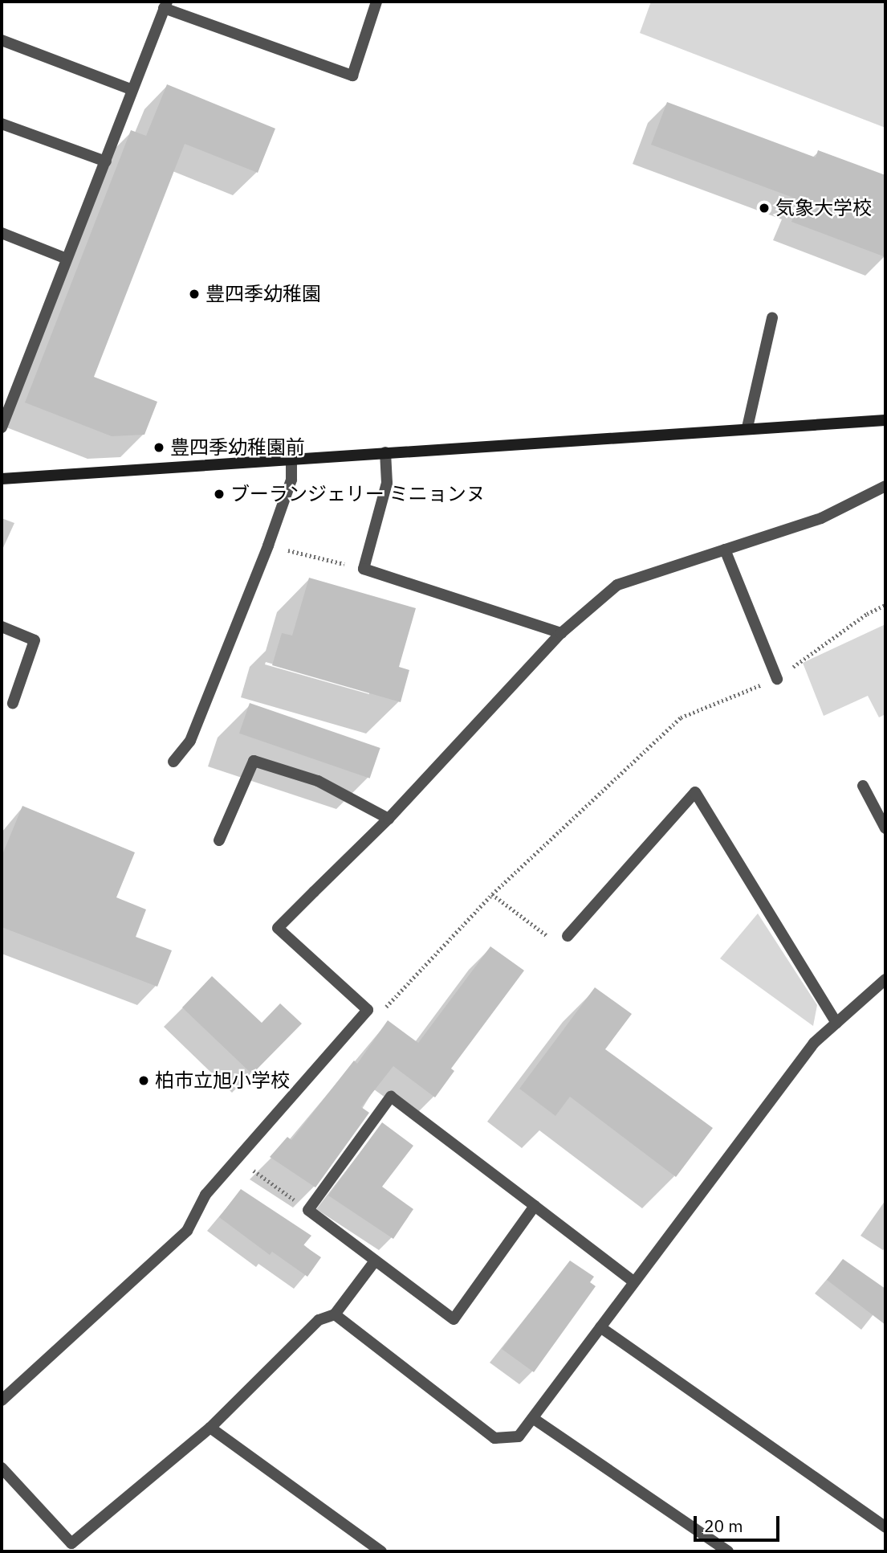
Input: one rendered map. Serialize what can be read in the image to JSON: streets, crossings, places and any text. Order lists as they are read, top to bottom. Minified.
{"places":["気象大学校","豊四季幼稚園","豊四季幼稚園前","ブーランジェリー ミニョンヌ","柏市立旭小学校"],"scale_bar":"20 m"}
